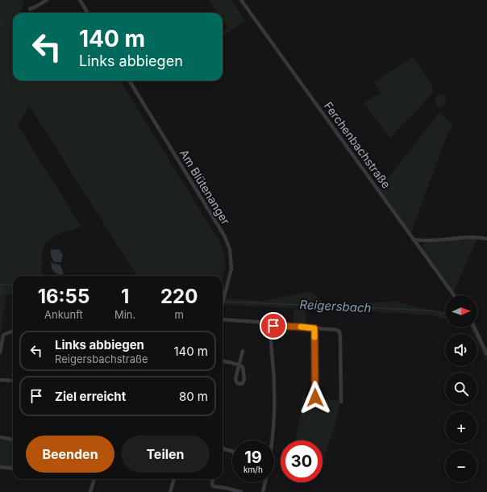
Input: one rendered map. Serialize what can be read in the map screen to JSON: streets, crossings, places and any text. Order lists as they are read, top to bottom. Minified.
{"streets":{"street":["Ferchenbachstraße","Am Blütenanger"]},"water":["Reigersbach"],"north":"right","page":{"turn":["140 m","Links abbiegen"],"eta":["16:55","Ankunft","1","Min.","220","m"],"map_buttons":["+","−"],"list":[{"name":"Links abbiegen","note":"Reigersbachstraße","value":"140 m"},{"name":"Ziel erreicht","value":"80 m"}],"buttons":["Beenden","Teilen"],"speed":"19 km/h","limit":"30"}}
